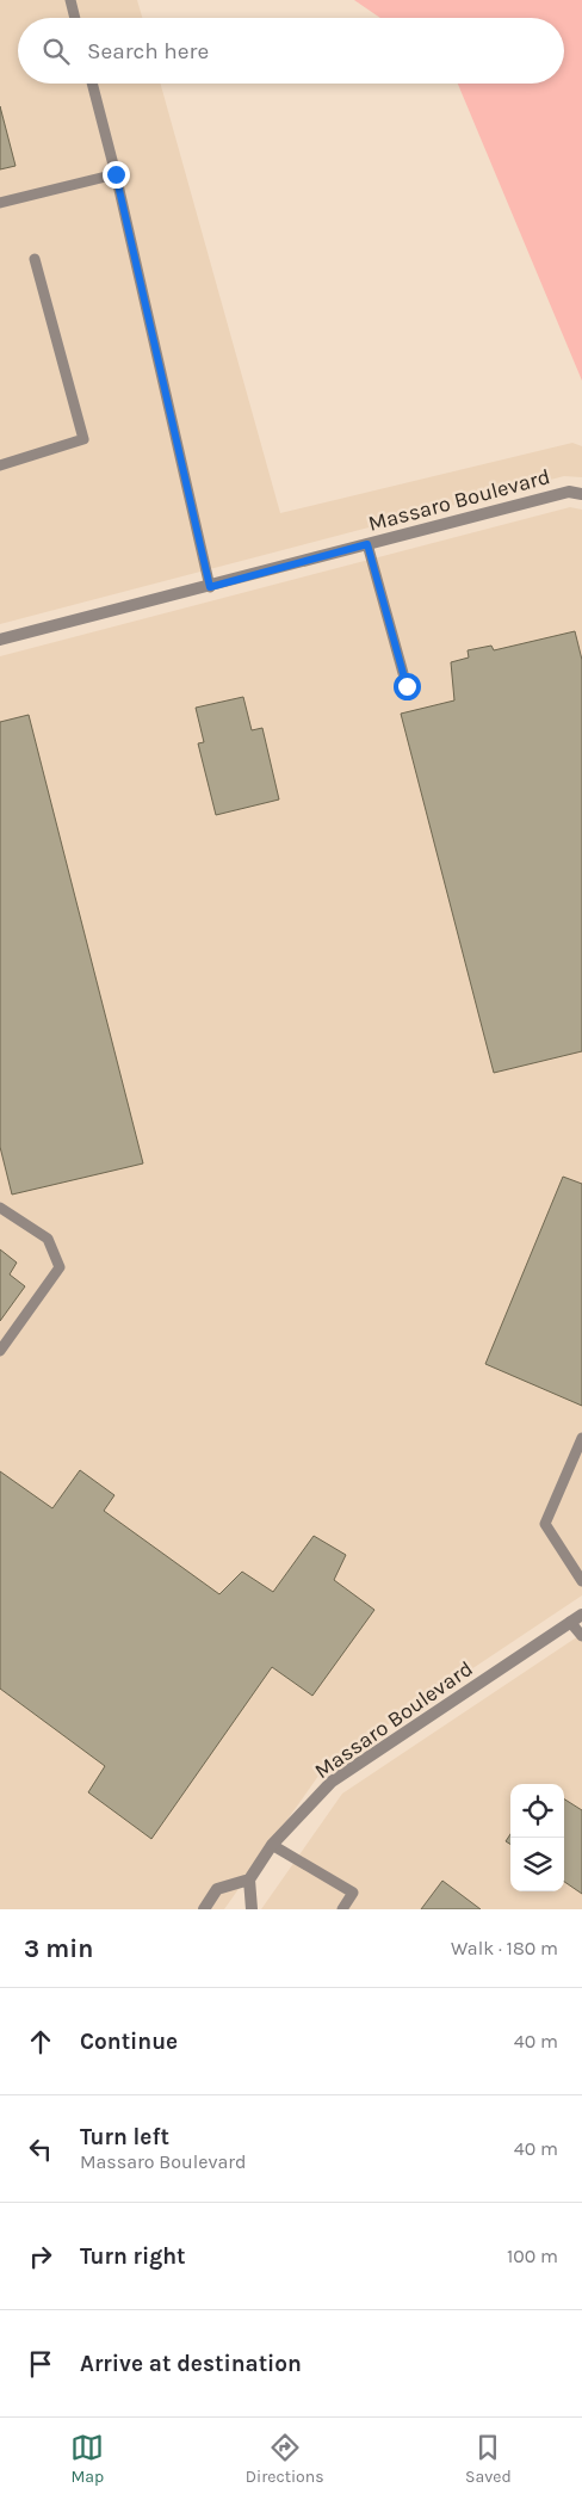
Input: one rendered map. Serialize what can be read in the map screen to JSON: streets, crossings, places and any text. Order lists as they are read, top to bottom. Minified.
{"streets":{"street":["Massaro Boulevard"]},"page":{"search":"Search here","heading":["3 min","Walk · 180 m"],"list":[["Continue","40 m"],["Turn left","Massaro Boulevard","40 m"],["Turn right","100 m"],"Arrive at destination"],"nav":["Map","Directions","Saved"]}}
